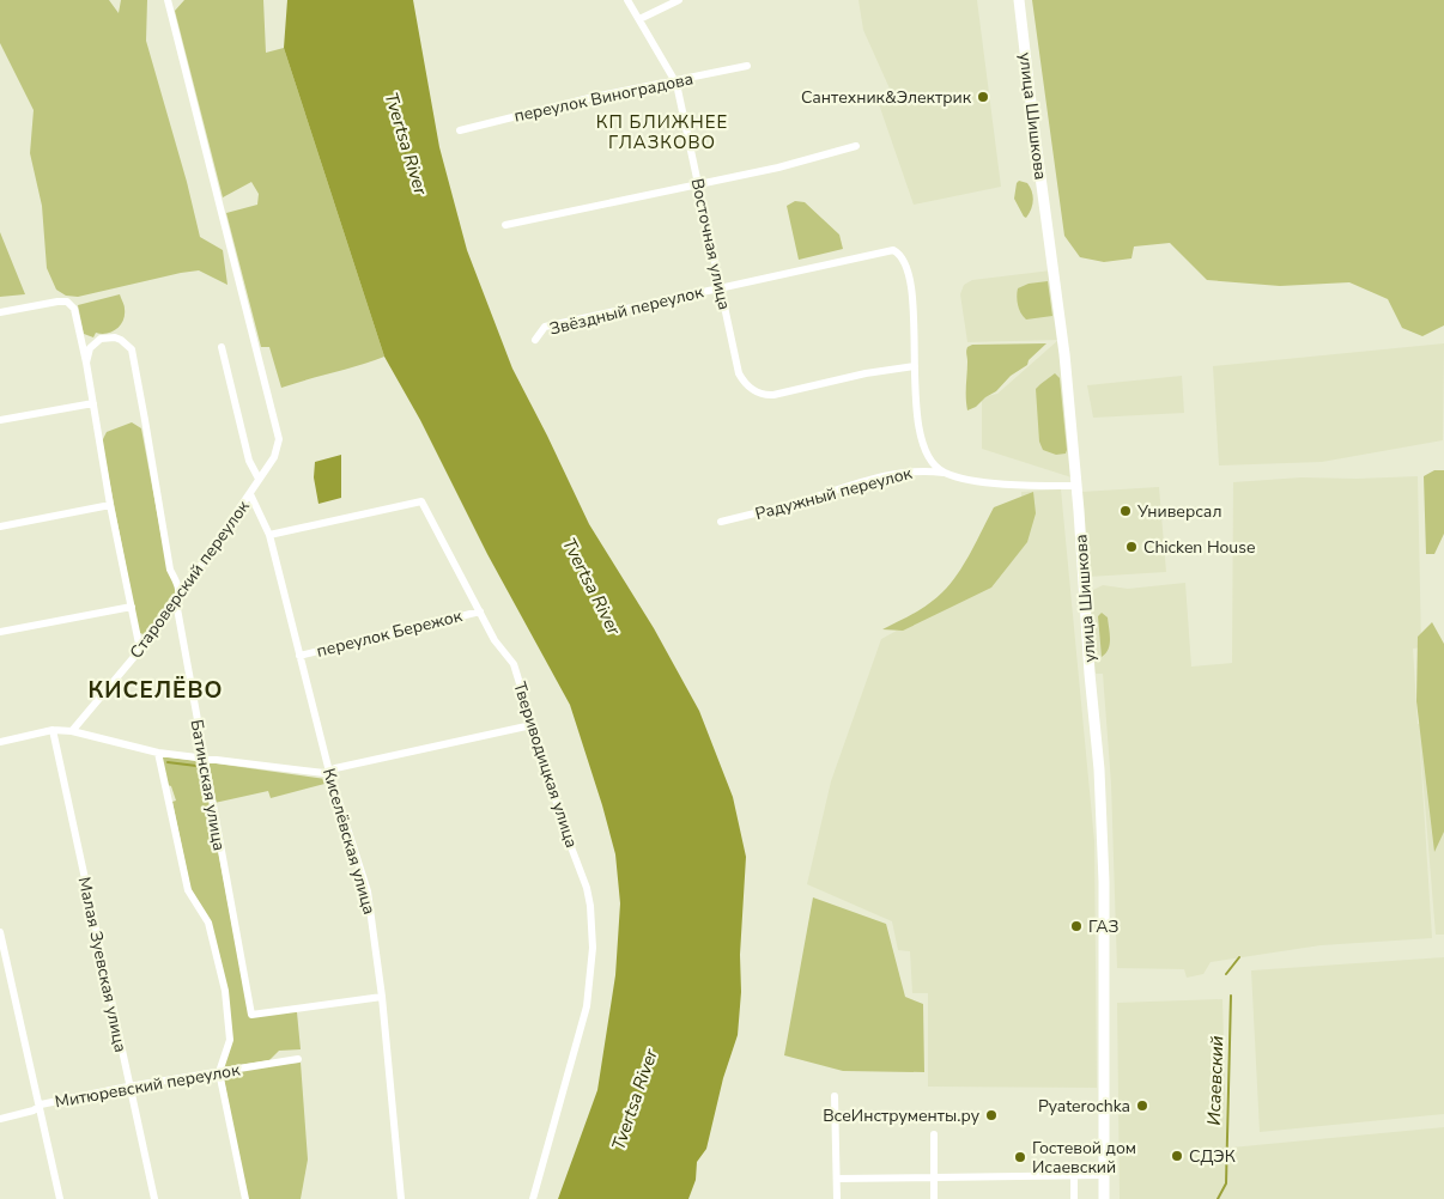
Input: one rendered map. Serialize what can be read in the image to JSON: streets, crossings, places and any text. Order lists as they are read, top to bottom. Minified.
{"streets":{"main road":["улица Шишкова"],"street":["переулок Виноградова","Восточная улица","Звёздный переулок","Радужный переулок","Староверский переулок","переулок Бережок","Твериводицкая улица","Батинская улица","Киселёвская улица","Малая Зуевская улица","Митюревский переулок"]},"crossings":[["переулок Виноградова","Восточная улица"],["улица Шишкова","Радужный переулок"],["Восточная улица","Звёздный переулок"],["Староверский переулок","Батинская улица"],["Староверский переулок","Киселёвская улица"],["переулок Бережок","Твериводицкая улица"],["переулок Бережок","Киселёвская улица"],["Твериводицкая улица","Киселёвская улица"],["Батинская улица","Киселёвская улица"],["Малая Зуевская улица","Митюревский переулок"]],"districts":["КП БЛИЖНЕЕ ГЛАЗКОВО","КИСЕЛЁВО"],"water":["Tvertsa River","Исаевский"],"places":["Сантехник&Электрик","Универсал","Chicken House","ГАЗ","Pyaterochka","ВсеИнструменты.ру","СДЭК","Гостевой дом Исаевский"]}
